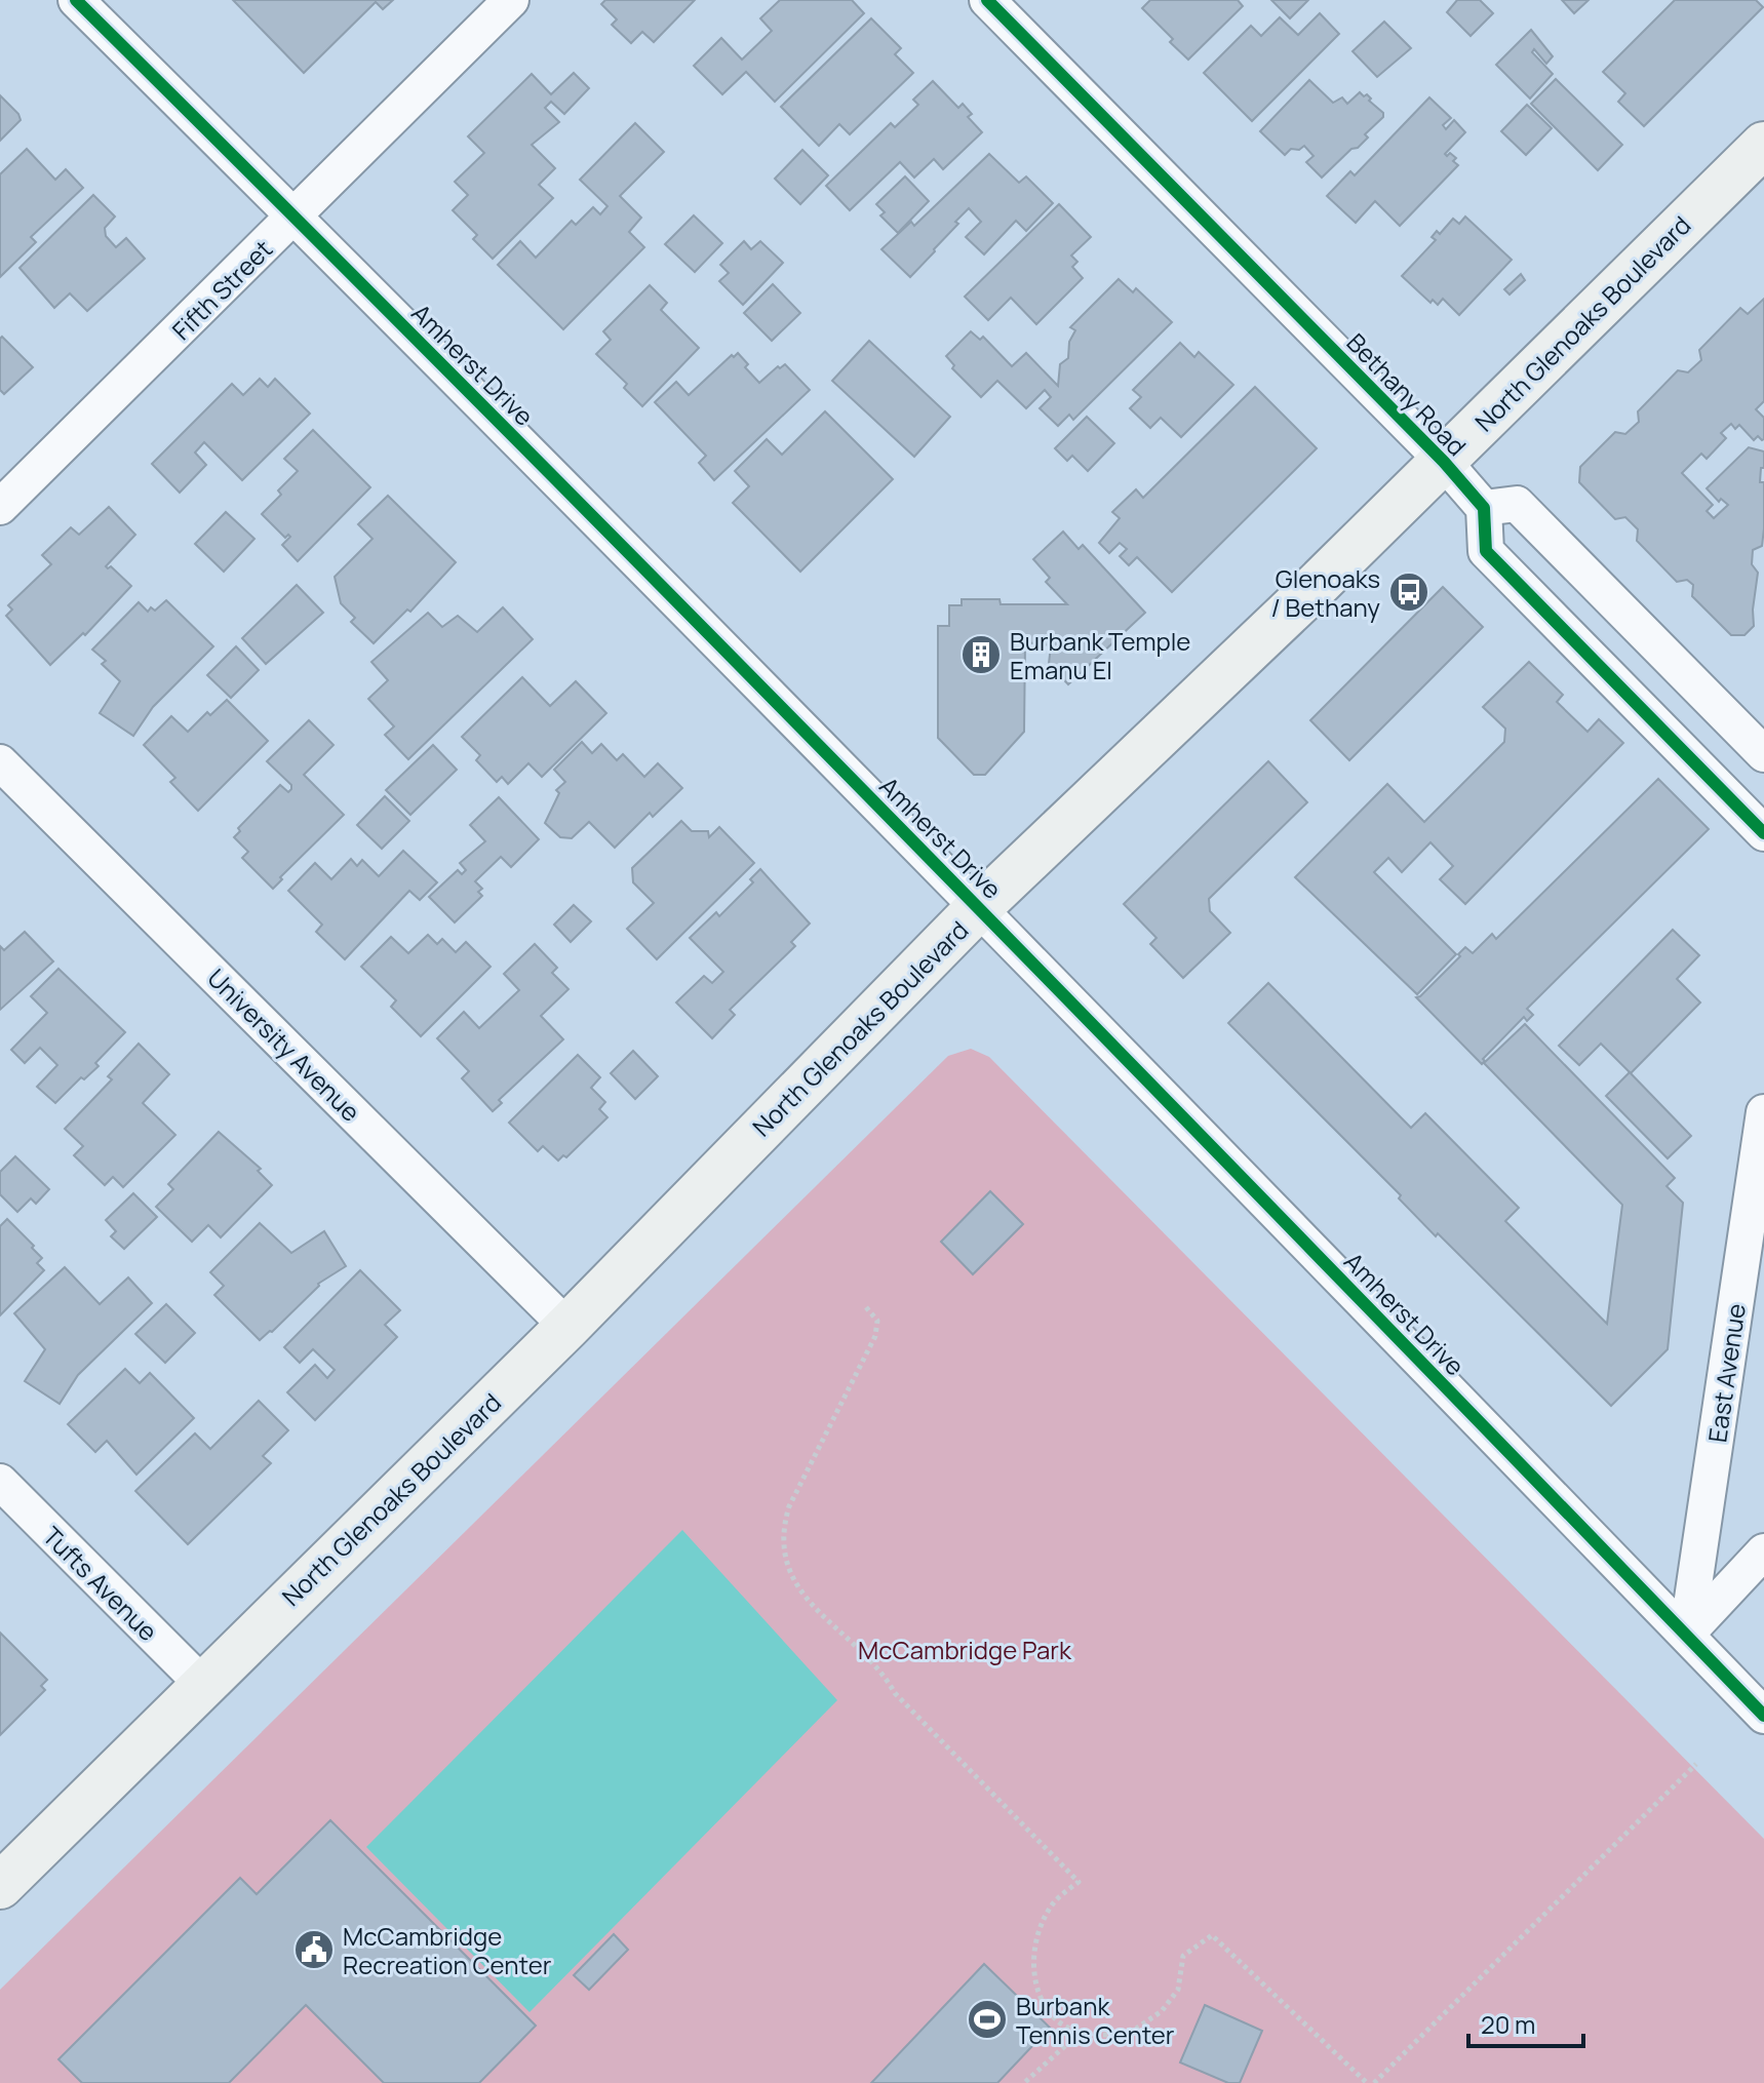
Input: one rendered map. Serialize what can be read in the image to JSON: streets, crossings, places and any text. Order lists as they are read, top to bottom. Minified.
{"streets":{"main road":["North Glenoaks Boulevard"],"street":["Fifth Street","Amherst Drive","Bethany Road","University Avenue","East Avenue","Tufts Avenue"]},"crossings":[["Fifth Street","Amherst Drive"],["North Glenoaks Boulevard","Amherst Drive"],["North Glenoaks Boulevard","Bethany Road"],["North Glenoaks Boulevard","University Avenue"],["North Glenoaks Boulevard","Tufts Avenue"],["Amherst Drive","East Avenue"]],"parks":["McCambridge Park"],"places":{"bus stop":["Glenoaks / Bethany"],"building":["Burbank Temple Emanu El"],"public building":["McCambridge Recreation Center"],"sports":["Burbank Tennis Center"]},"scale_bar":"20 m"}
